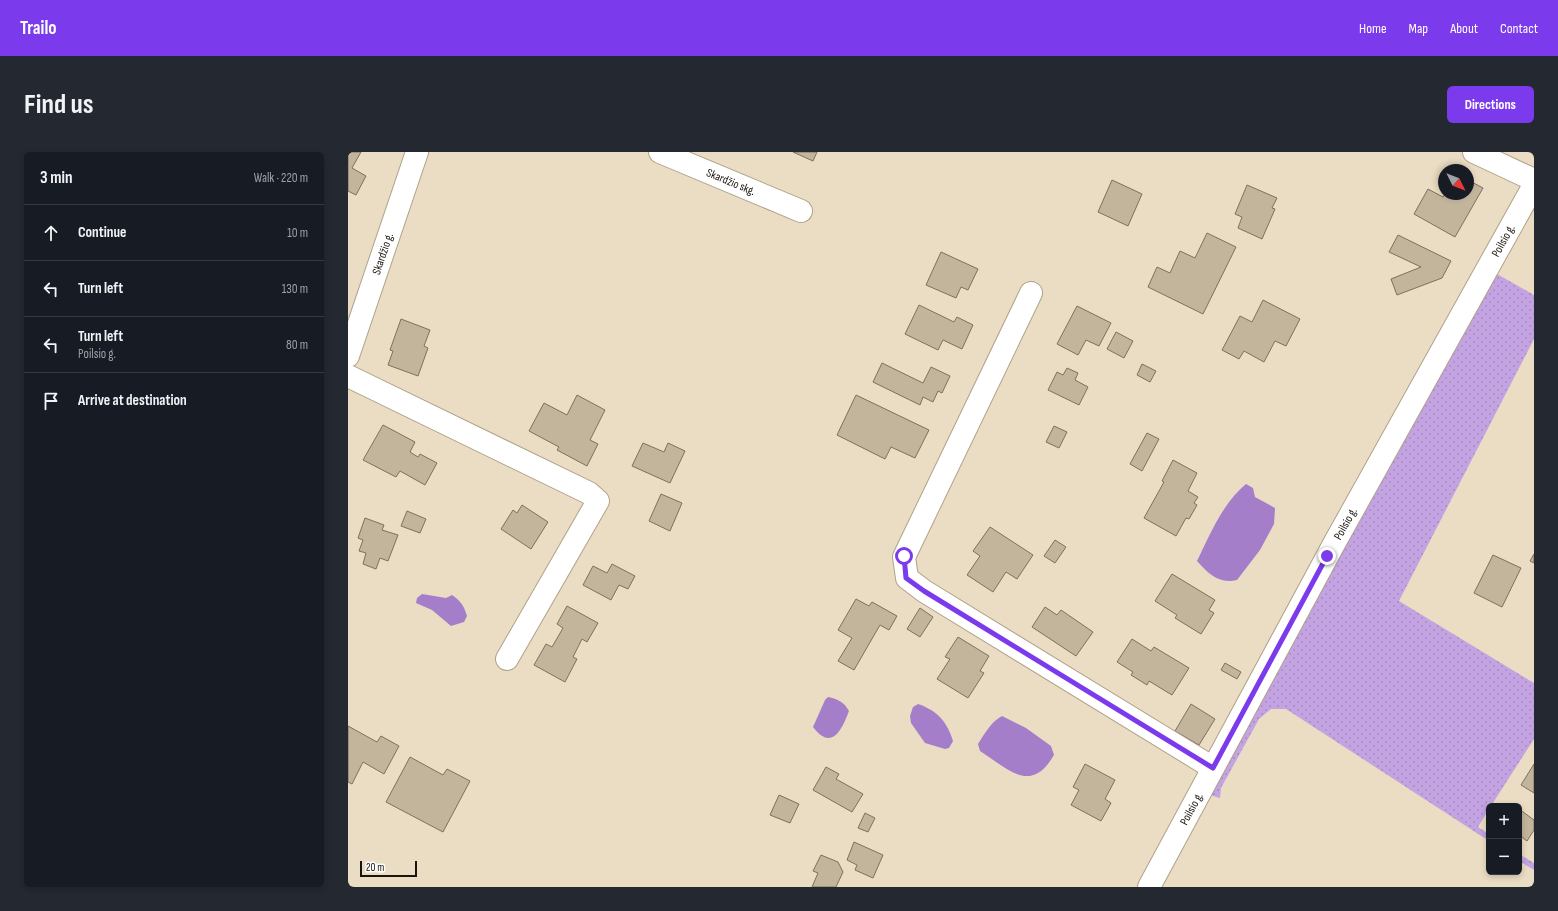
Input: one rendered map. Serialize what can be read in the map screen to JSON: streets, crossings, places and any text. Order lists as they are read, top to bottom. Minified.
{"streets":{"street":["Skardžio skg.","Poilsio g.","Skardžio g."]},"scale_bar":"20 m","north":"bottom right","page":{"header":"Trailo","nav":["Home","Map","About","Contact"],"buttons":"Directions","title":"Find us","heading":["3 min","Walk · 220 m"],"list":[["Continue","10 m"],["Turn left","130 m"],["Turn left","Poilsio g.","80 m"],"Arrive at destination"],"map_buttons":["+","−"],"scale":"20 m"}}
